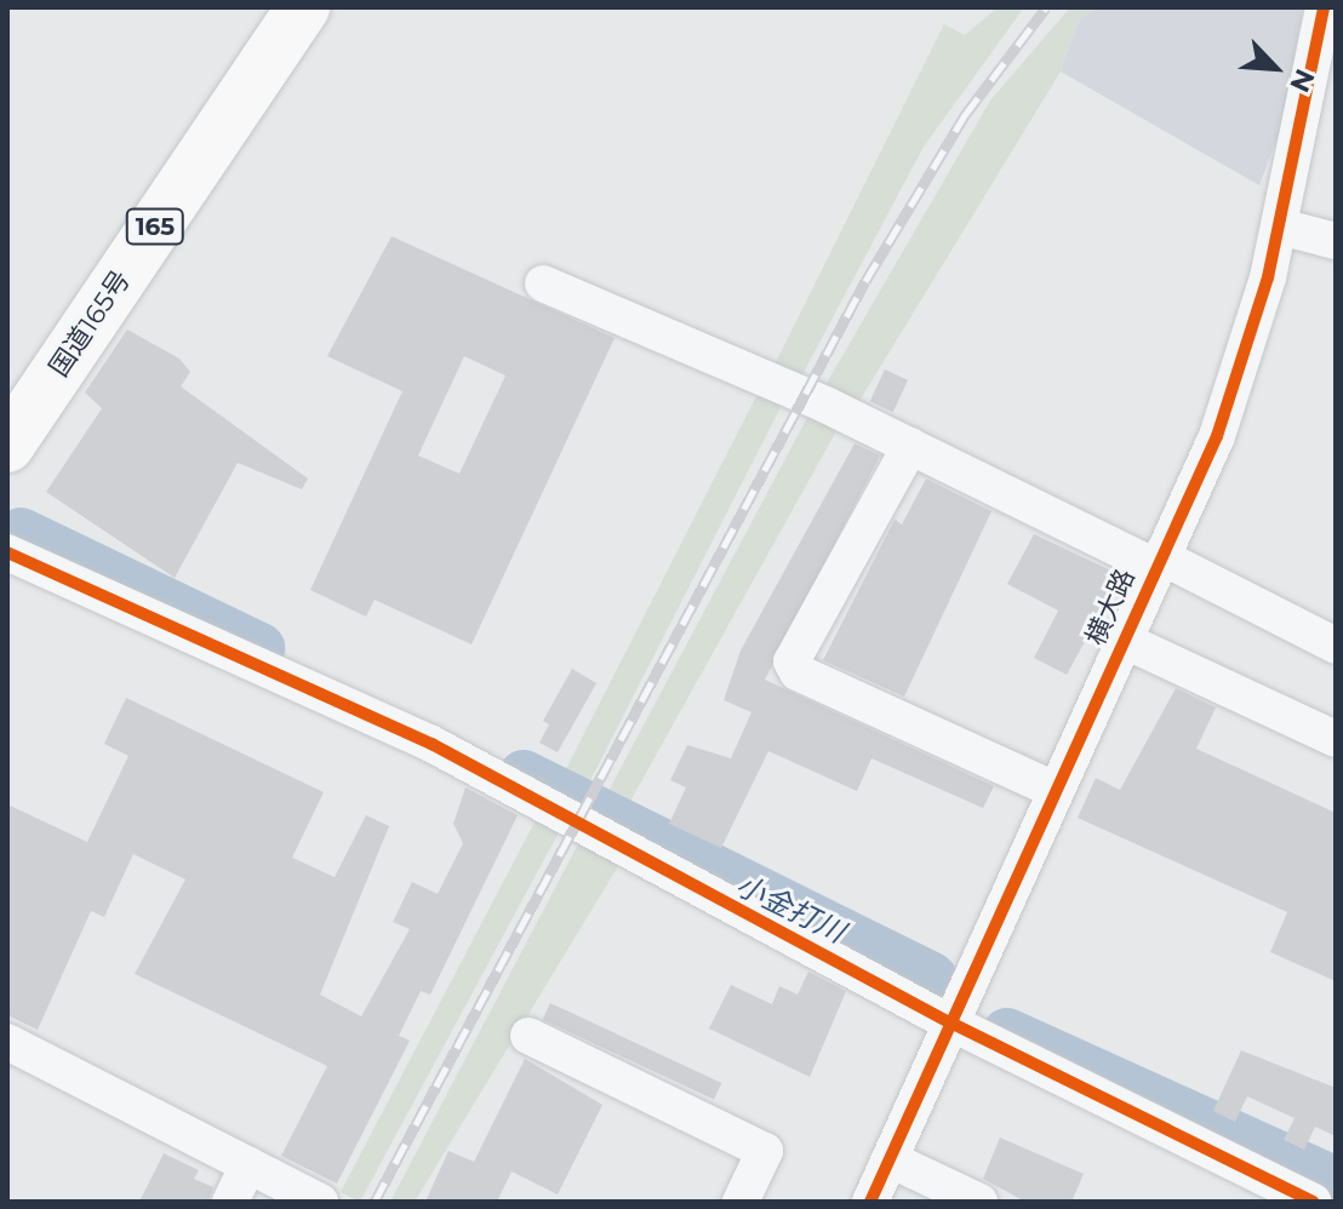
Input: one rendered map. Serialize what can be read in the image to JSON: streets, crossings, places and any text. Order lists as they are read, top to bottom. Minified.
{"streets":{"highway":["165","国道165号"],"street":["横大路"]},"water":["小金打川"],"north":"bottom right"}
